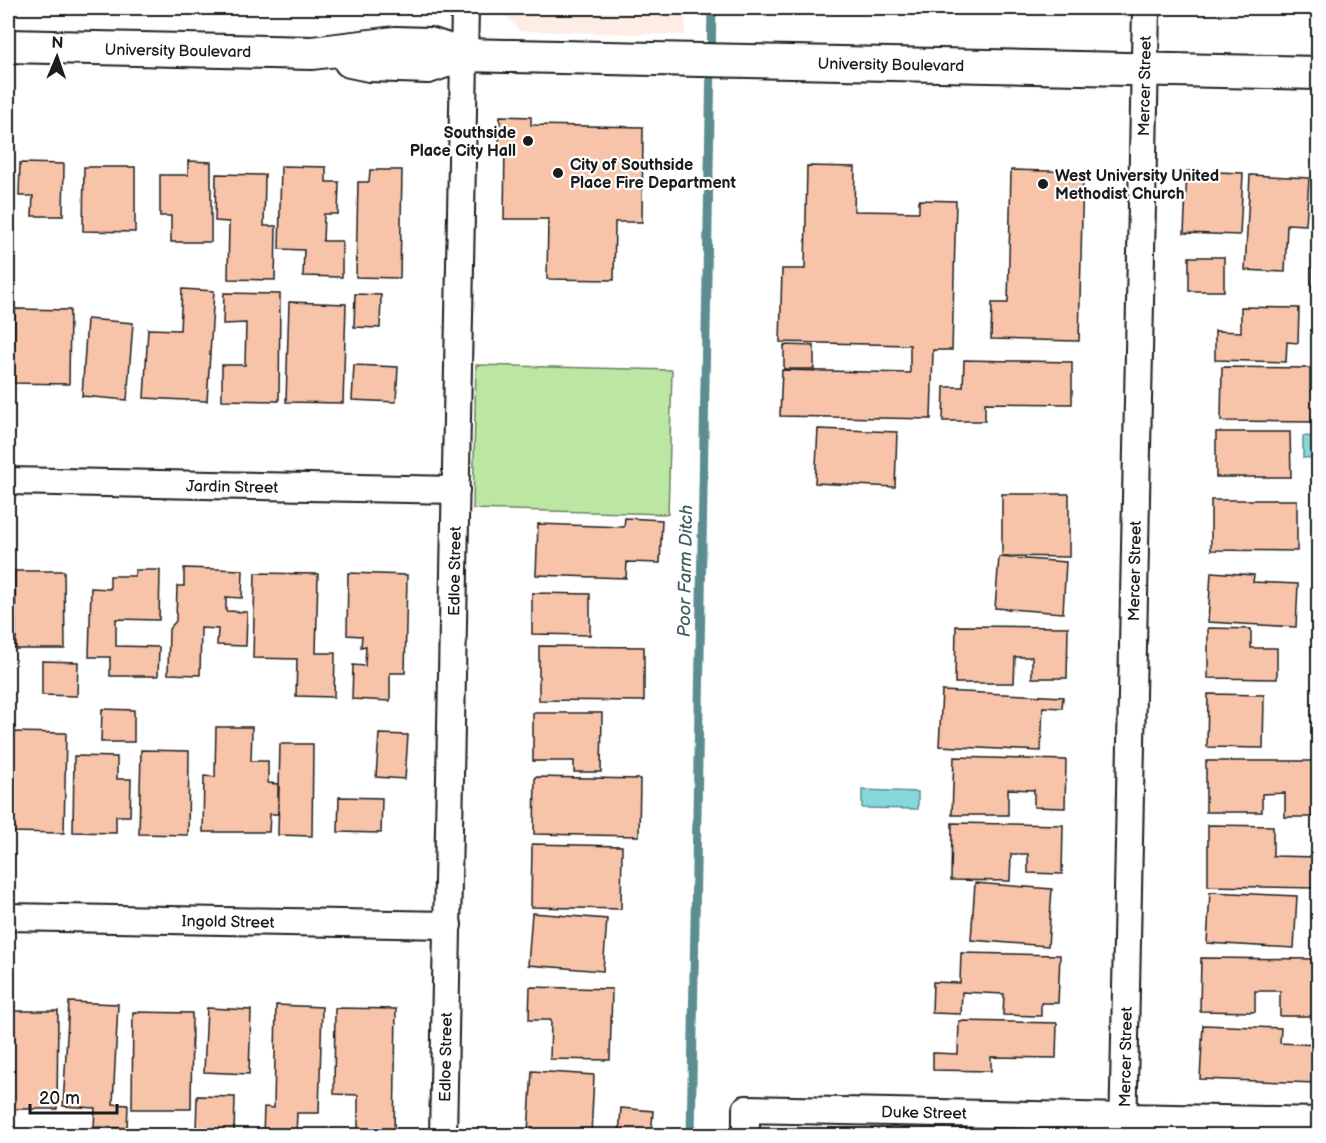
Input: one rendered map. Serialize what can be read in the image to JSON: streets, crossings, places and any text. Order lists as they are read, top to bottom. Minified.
{"streets":{"street":["University Boulevard","Mercer Street","Jardin Street","Edloe Street","Ingold Street","Duke Street"]},"crossings":[["University Boulevard","Mercer Street"],["University Boulevard","Edloe Street"],["Mercer Street","Duke Street"],["Jardin Street","Edloe Street"],["Edloe Street","Ingold Street"]],"water":["Poor Farm Ditch"],"places":["Southside Place City Hall","City of Southside Place Fire Department","West University United Methodist Church"],"scale_bar":"20 m","north":"top"}
